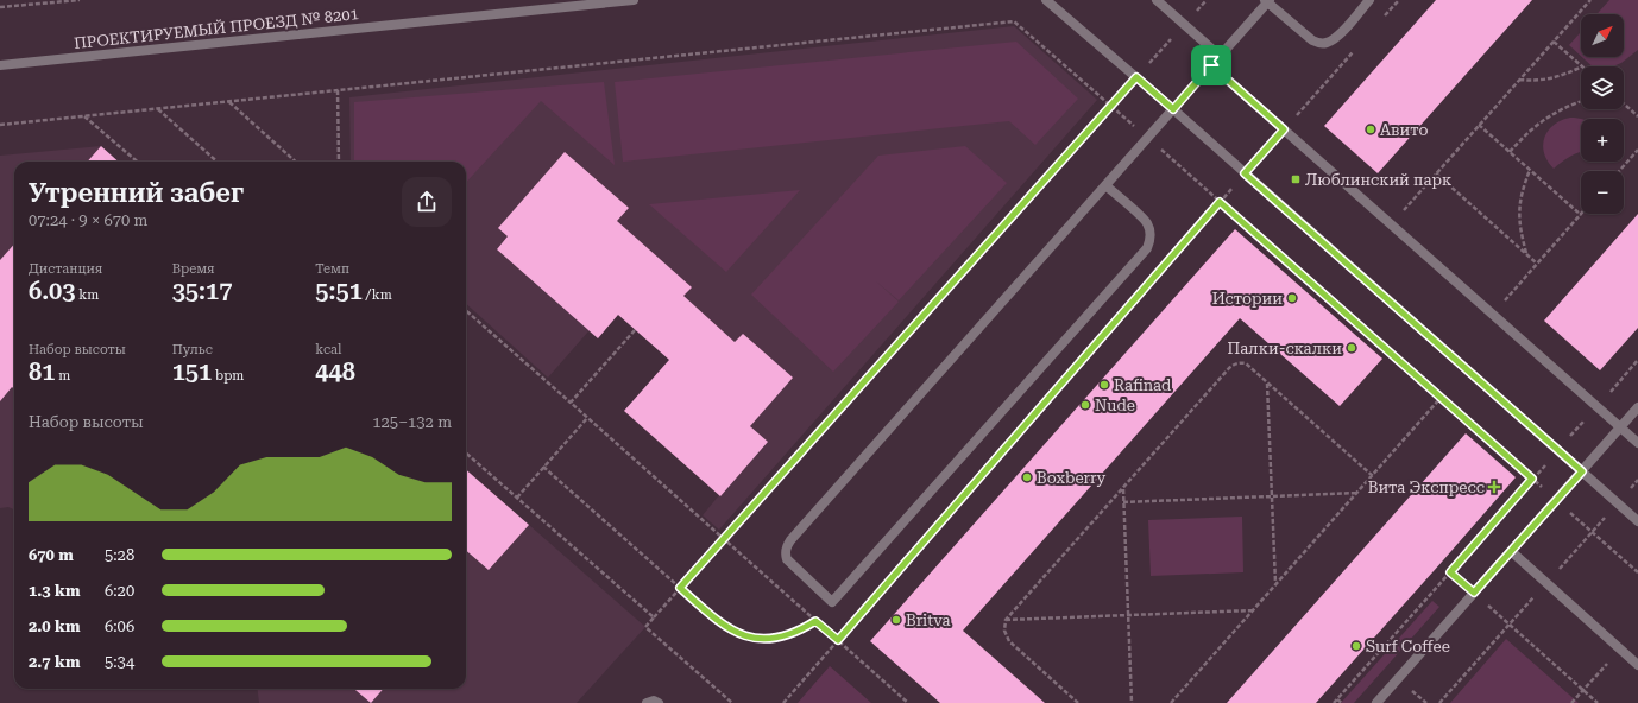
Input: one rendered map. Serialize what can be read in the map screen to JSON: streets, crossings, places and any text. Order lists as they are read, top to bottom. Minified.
{"streets":{"street":["ПРОЕКТИРУЕМЫЙ ПРОЕЗД № 8201"]},"places":{"other":["Авито","Истории","Палки-скалки","Rafinad","Nude","Boxberry","Britva","Surf Coffee"],"transit":["Люблинский парк"],"health":["Вита Экспресс"]},"north":"top right","page":{"map_buttons":["+","−"],"heading":["Утренний забег","07:24 · 9 × 670 m"],"stats":[["Дистанция","6.03 km"],["Время","35:17"],["Темп","5:51 /km"],["Набор высоты","81 m"],["Пульс","151 bpm"],["kcal","448"]],"chart":["Набор высоты","125–132 m"],"list":[{"name":"670 m","note":"5:28"},{"name":"1.3 km","note":"6:20"},{"name":"2.0 km","note":"6:06"},{"name":"2.7 km","note":"5:34"}]}}
